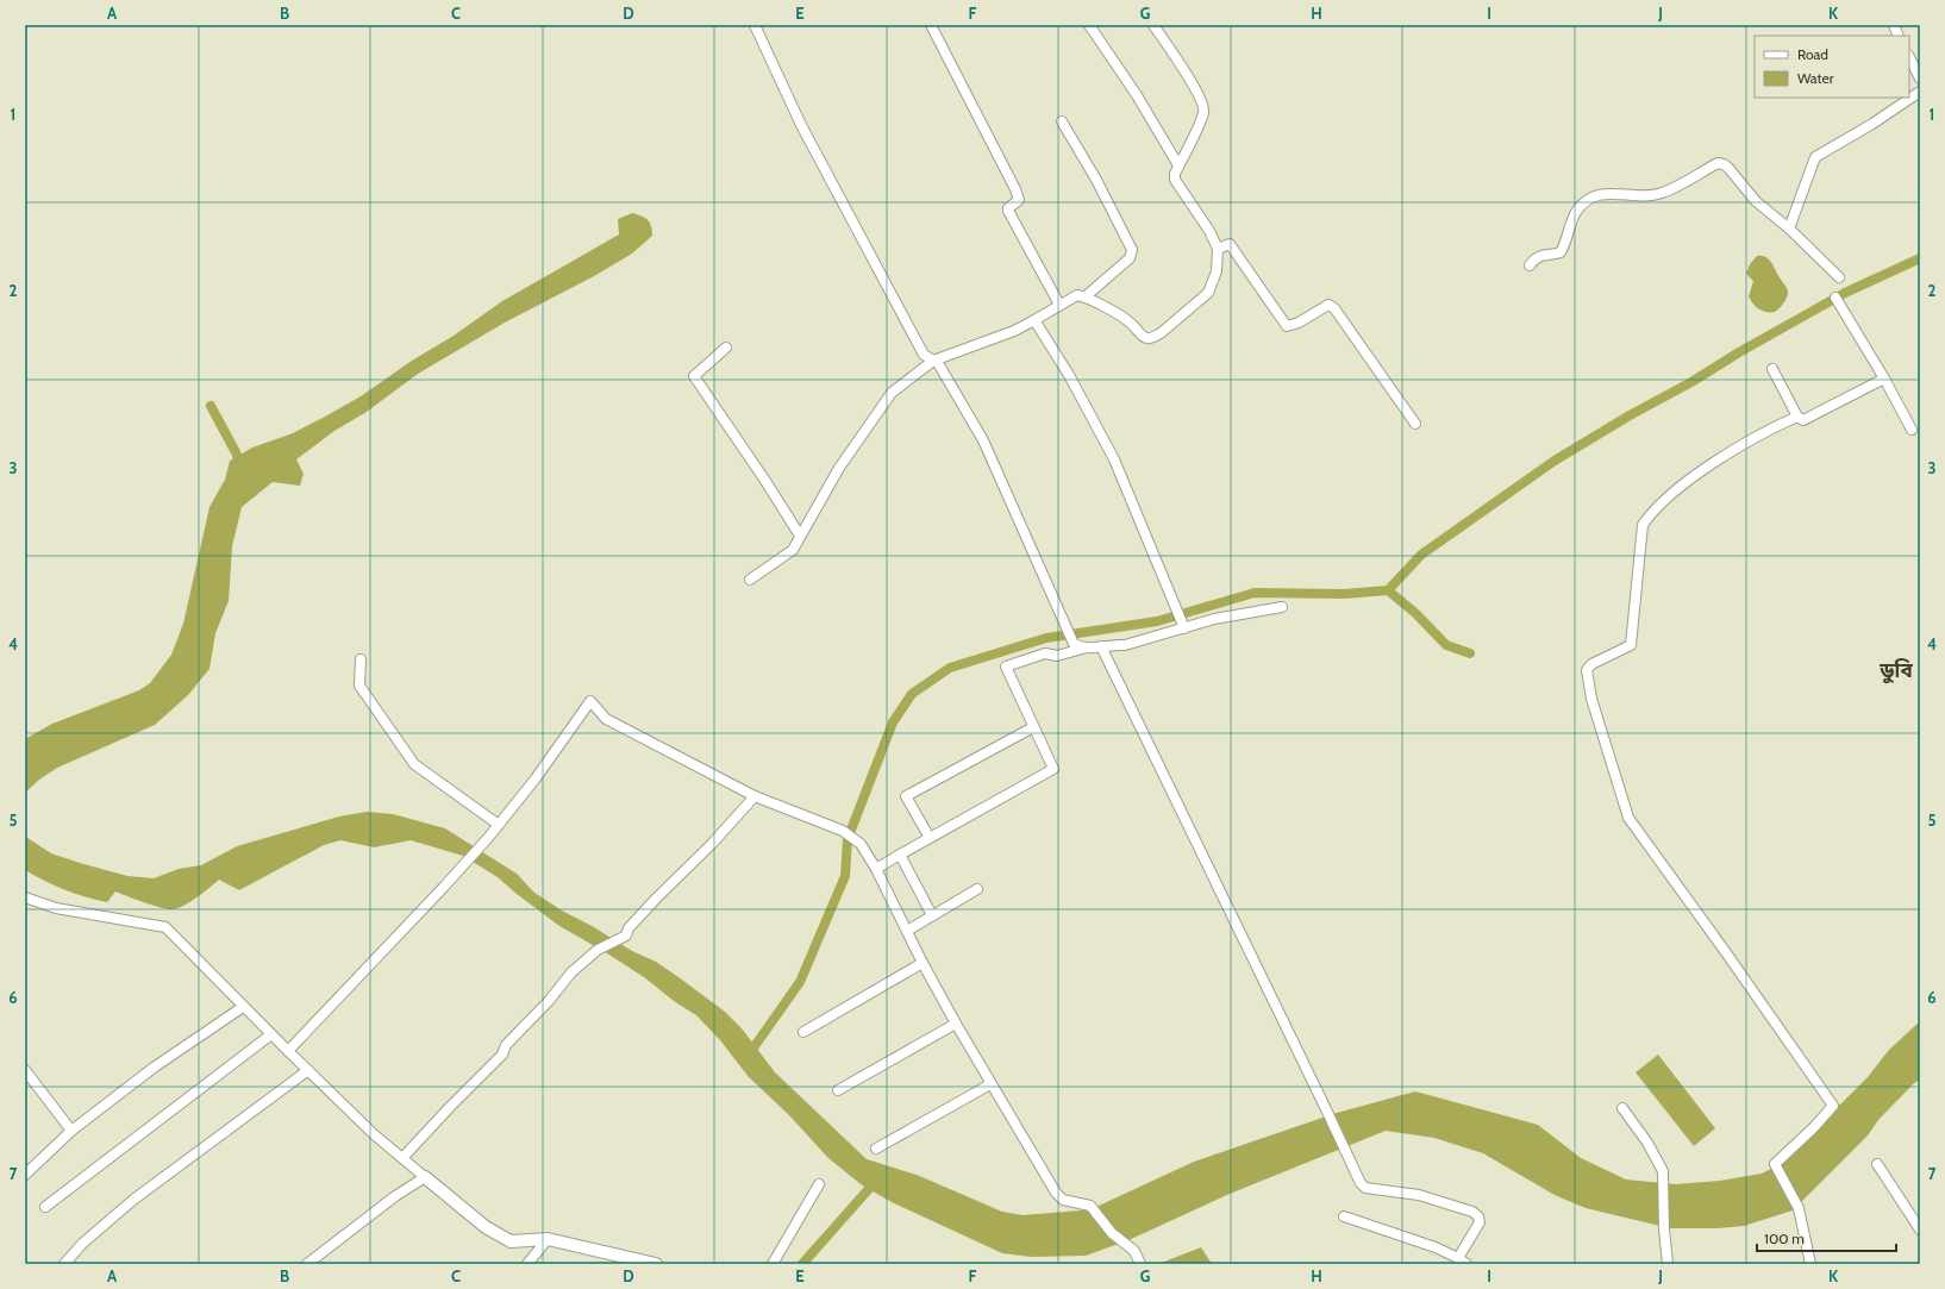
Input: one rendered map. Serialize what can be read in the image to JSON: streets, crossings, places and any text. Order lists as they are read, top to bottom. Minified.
{"districts":["ডুবি"],"legend":["Road","Water"],"scale_bar":"100 m","grid":{"columns":["A","B","C","D","E","F","G","H","I","J","K"],"rows":["1","2","3","4","5","6","7"]}}
